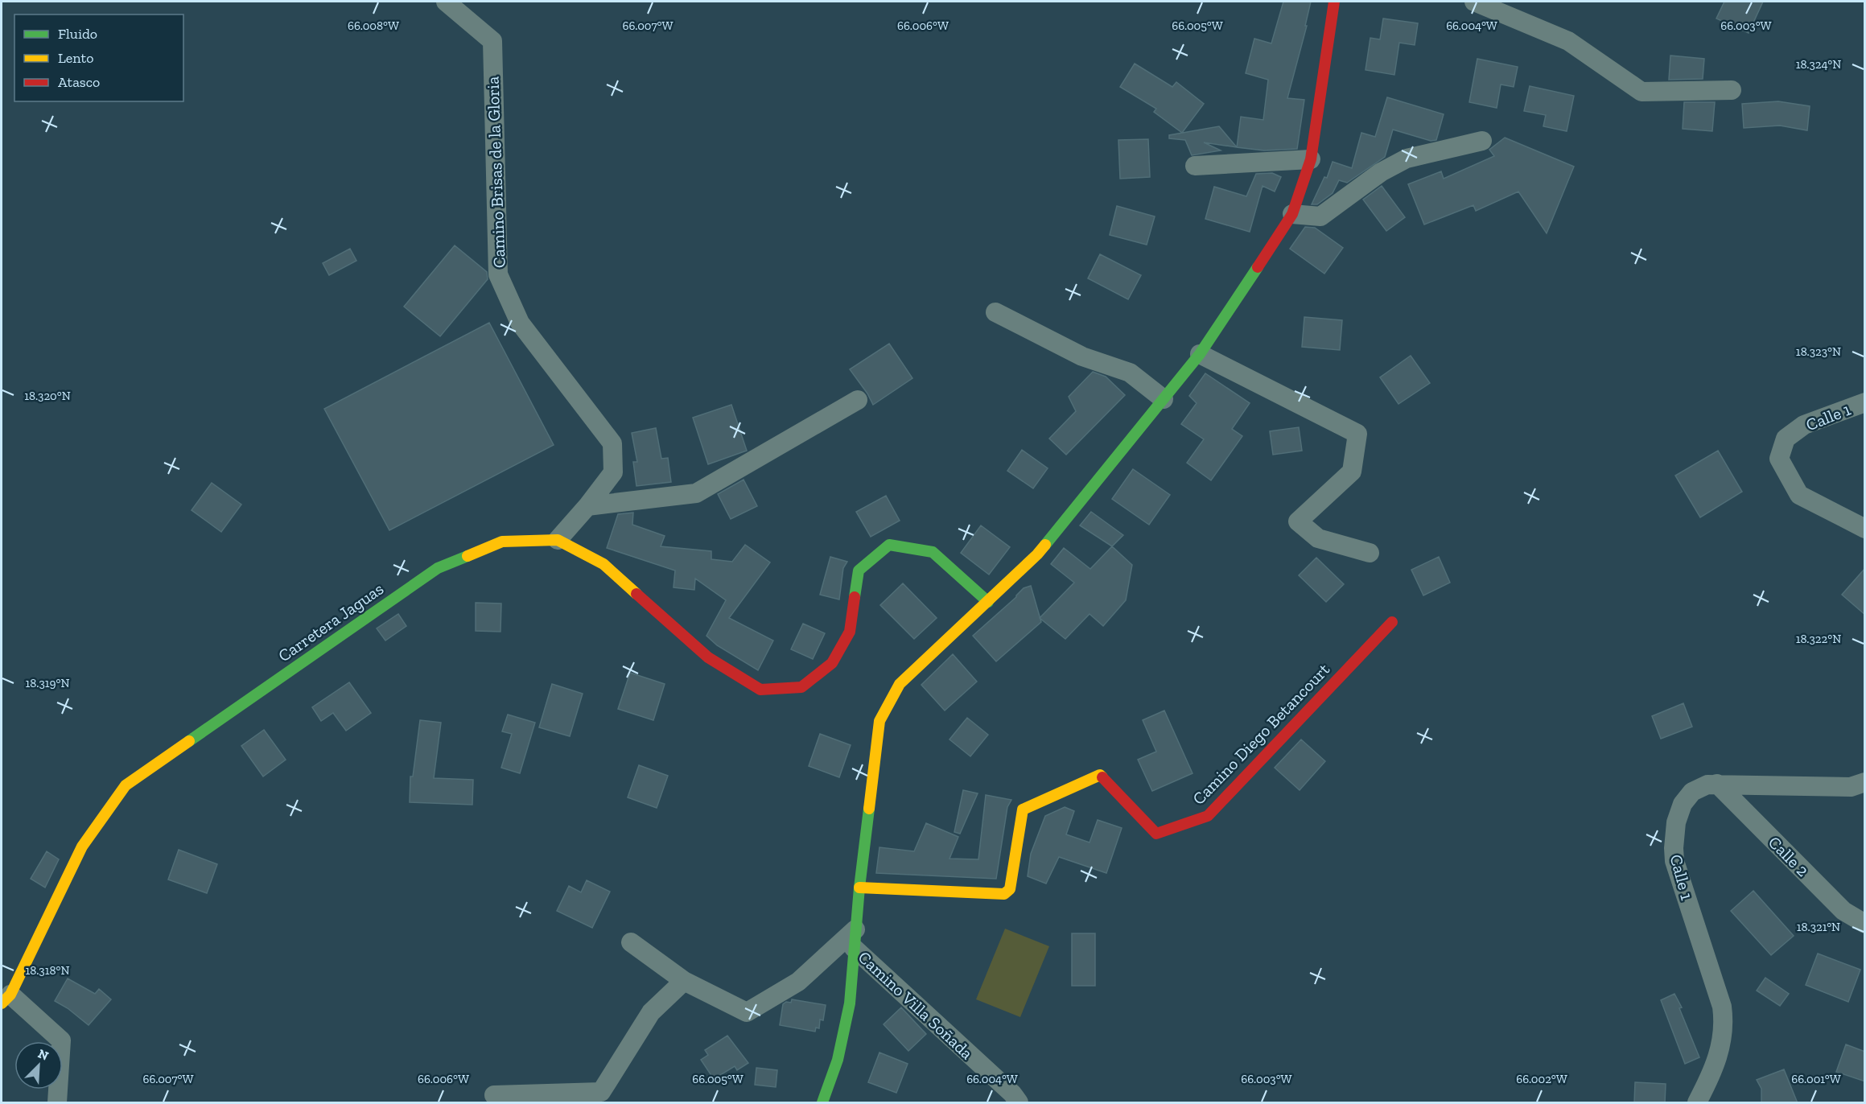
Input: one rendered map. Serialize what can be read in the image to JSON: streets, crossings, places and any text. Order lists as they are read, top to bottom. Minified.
{"streets":{"street":["Camino Brisas de la Gloria","Calle 1","Carretera Jaguas","Camino Diego Betancourt","Calle 2","Camino Villa Soñada"]},"crossings":[["Camino Brisas de la Gloria","Carretera Jaguas"],["Calle 1","Calle 2"]],"legend":["Fluido","Lento","Atasco"],"north":"top right","coordinates":["66.008°W","66.007°W","66.006°W","66.005°W","66.004°W","66.003°W","18.324°N","18.323°N","18.320°N","18.322°N","18.319°N","18.321°N","18.318°N","66.002°W","66.001°W"]}
